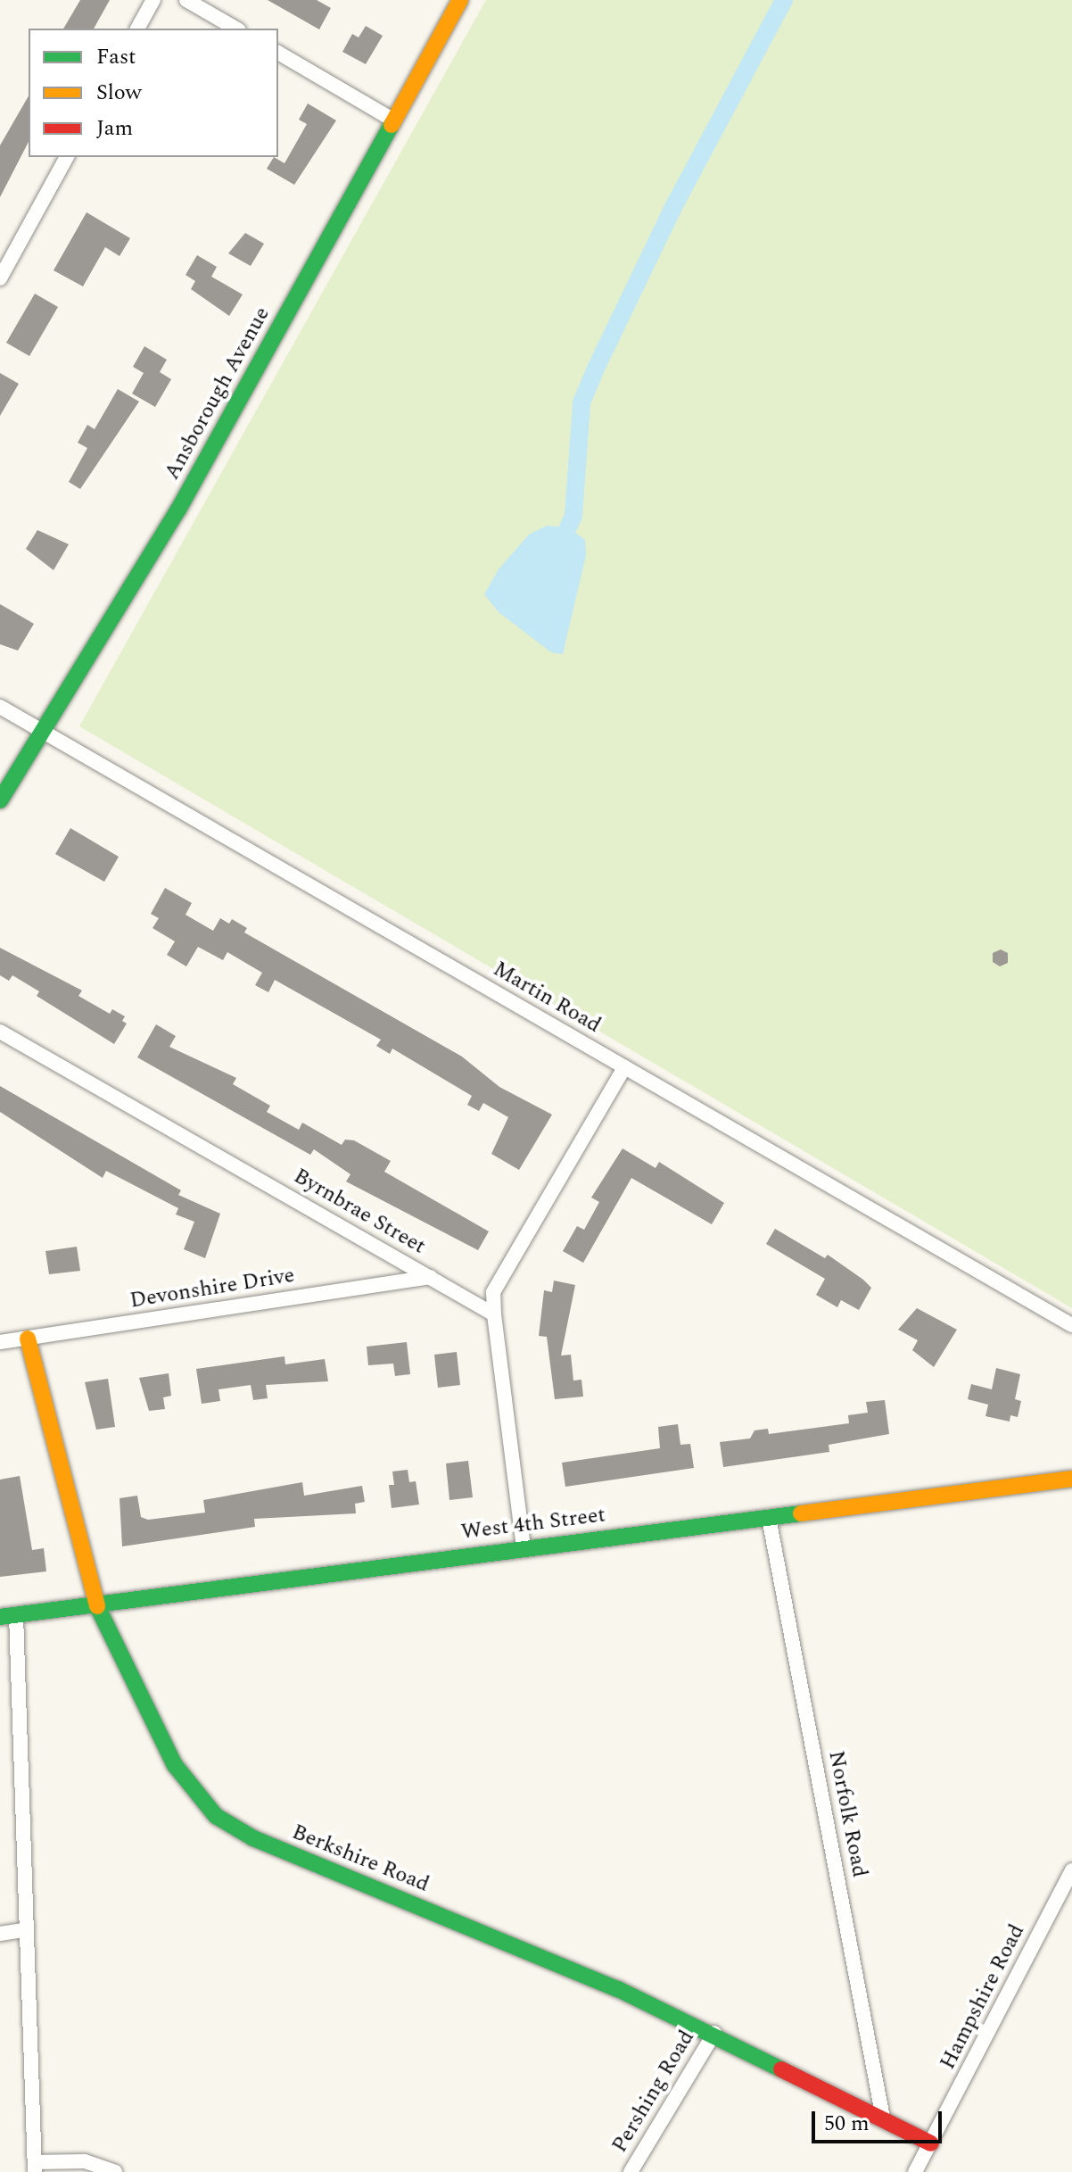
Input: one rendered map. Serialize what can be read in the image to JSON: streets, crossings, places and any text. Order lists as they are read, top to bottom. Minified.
{"streets":{"main road":["Ansborough Avenue","West 4th Street","Berkshire Road"],"street":["Martin Road","Byrnbrae Street","Devonshire Drive","Norfolk Road","Hampshire Road","Pershing Road"]},"crossings":[["Ansborough Avenue","Martin Road"],["Byrnbrae Street","Devonshire Drive"],["Devonshire Drive","Berkshire Road"],["West 4th Street","Norfolk Road"],["West 4th Street","Berkshire Road"],["Norfolk Road","Berkshire Road"],["Berkshire Road","Hampshire Road"],["Berkshire Road","Pershing Road"]],"legend":["Fast","Slow","Jam"],"scale_bar":"50 m"}
